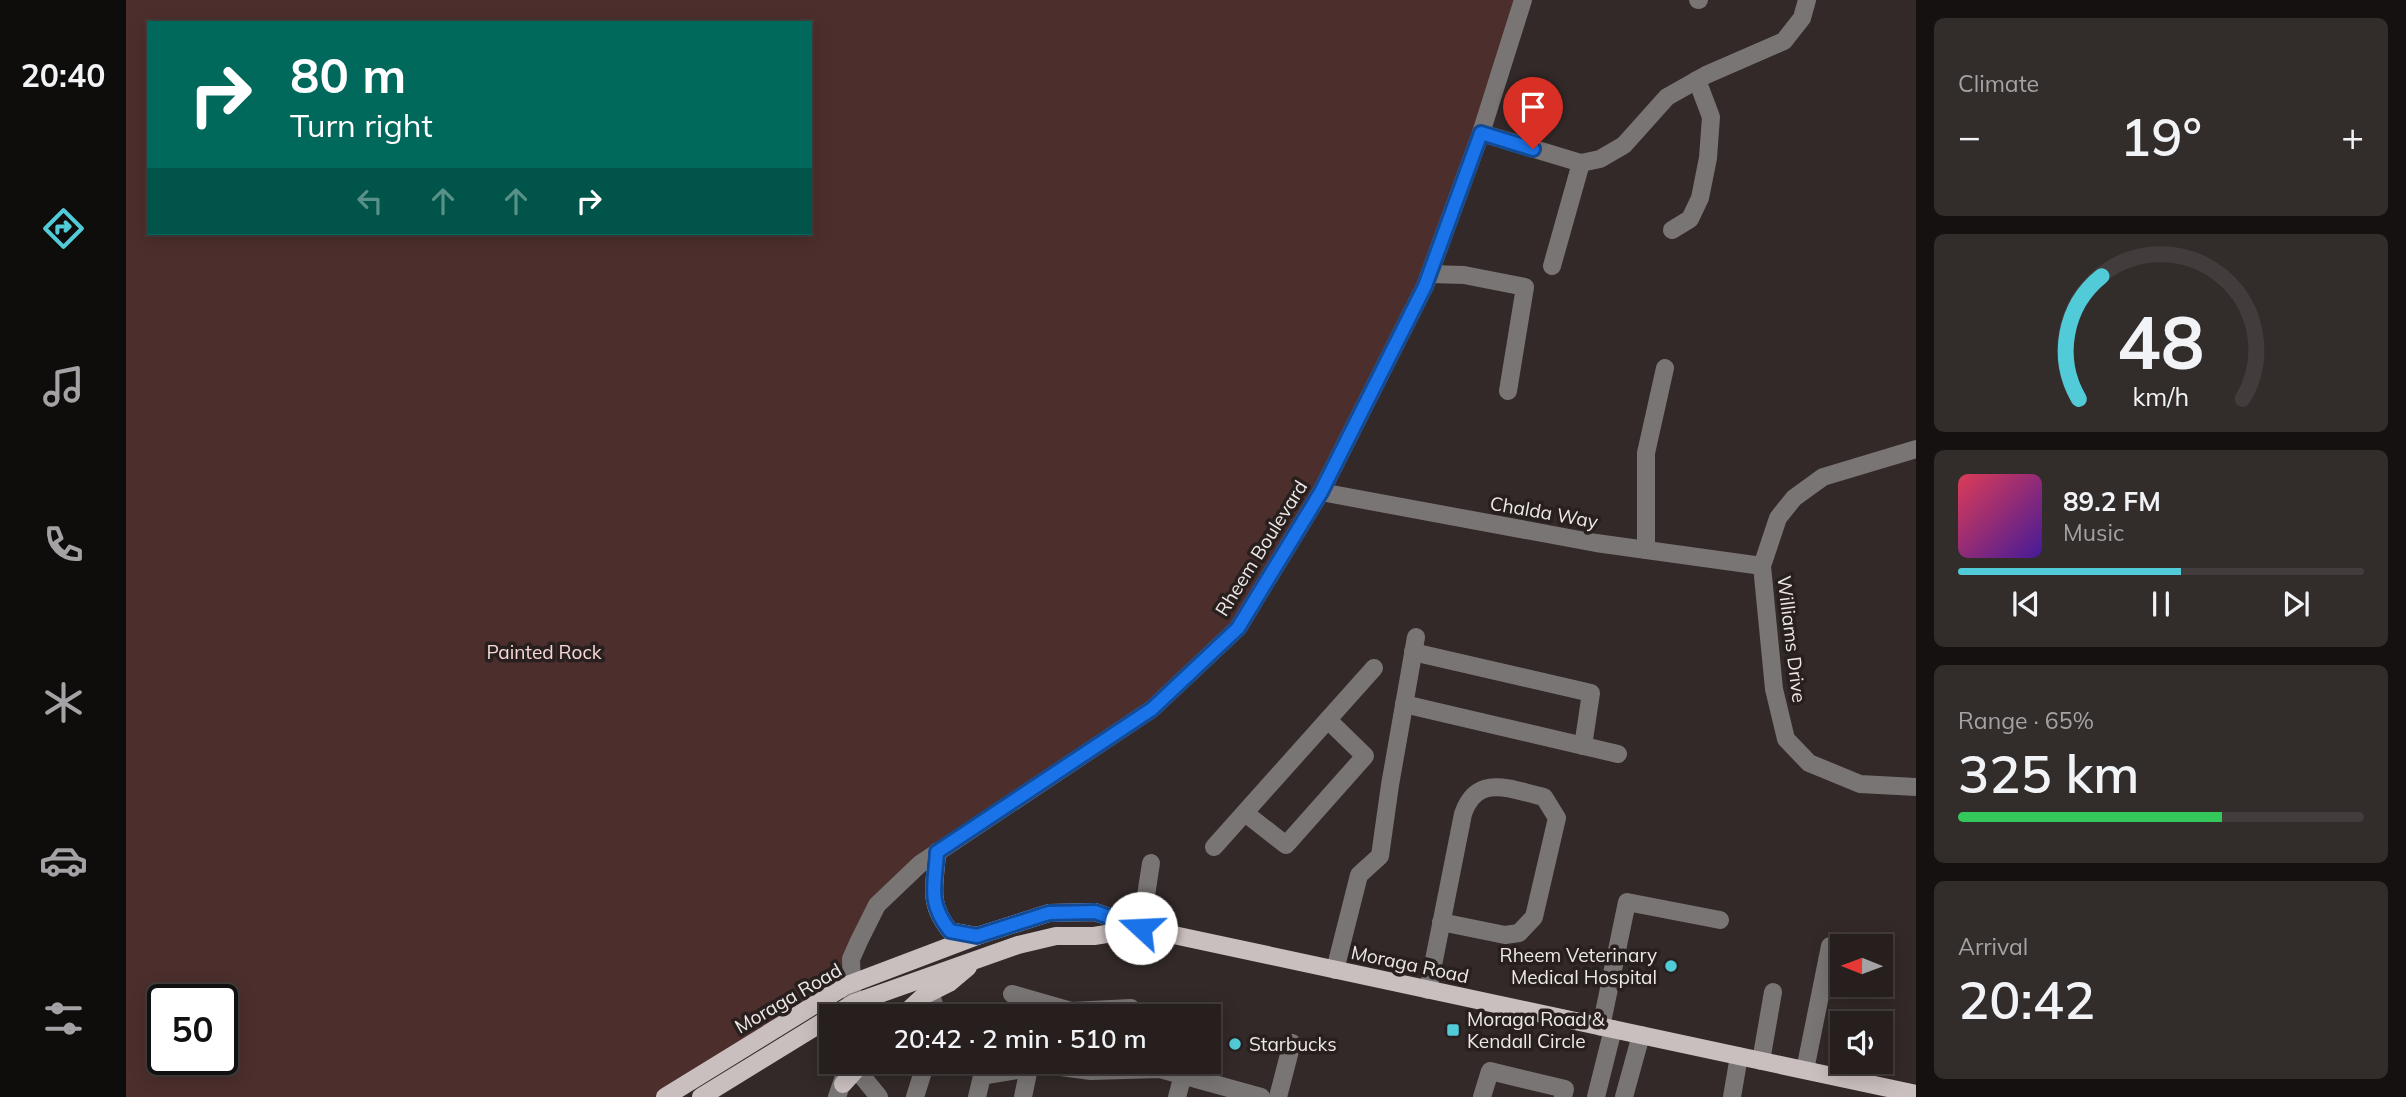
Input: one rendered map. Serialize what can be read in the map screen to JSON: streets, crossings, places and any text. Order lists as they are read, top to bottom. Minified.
{"streets":{"main road":["Moraga Road"],"street":["Chalda Way","Rheem Boulevard","Williams Drive"]},"crossings":[["Chalda Way","Rheem Boulevard"],["Chalda Way","Williams Drive"],["Rheem Boulevard","Moraga Road"]],"parks":["Painted Rock"],"places":{"other":["Rheem Veterinary Medical Hospital","Starbucks"],"transit":["Moraga Road & Kendall Circle"]},"north":"left","page":{"tabs":"20:40","tile":["Climate",["Range · 65%","325 km"],["Arrival","20:42"]],"turn":["80 m","Turn right"],"heat":["−","19°","+"],"song":["89.2 FM","Music"],"limit":"50","trip":"20:42 · 2 min · 510 m","gauge":["48","km/h"]}}
